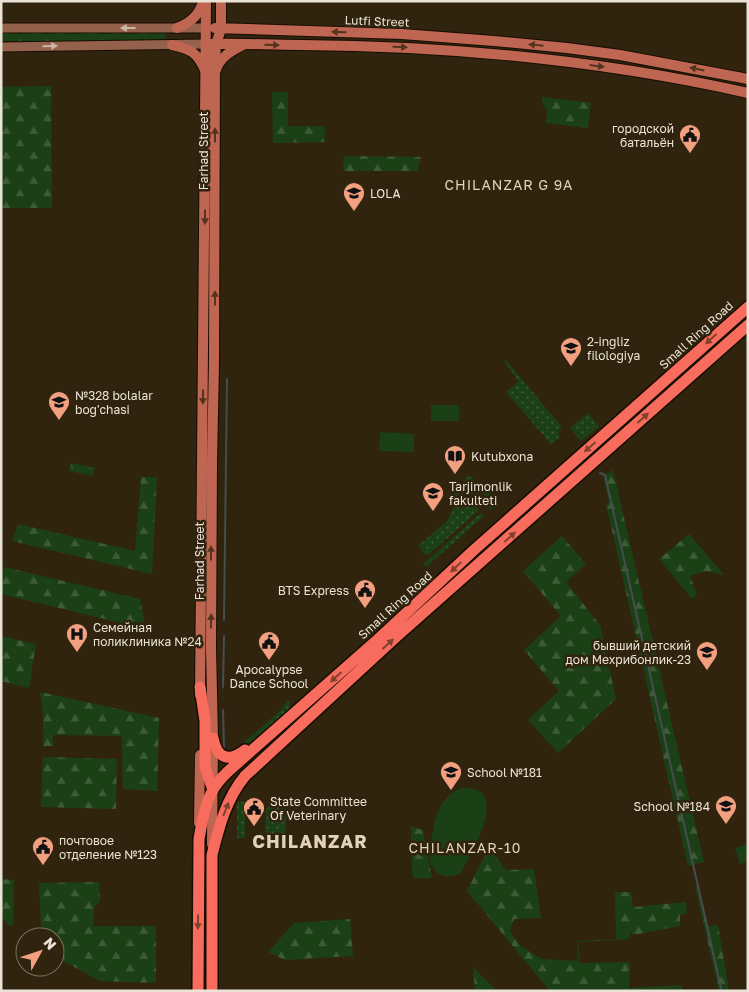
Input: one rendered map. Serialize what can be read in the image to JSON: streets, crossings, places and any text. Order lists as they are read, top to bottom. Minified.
{"streets":{"highway":["Small Ring Road"],"main road":["Lutfi Street","Farhad Street"]},"crossings":[["Lutfi Street","Farhad Street"],["Farhad Street","Small Ring Road"]],"districts":["CHILANZAR G 9A","CHILANZAR","CHILANZAR-10"],"places":{"public building":["городской батальён","BTS Express","Apocalypse Dance School","State Committee Of Veterinary","почтовое отделение №123"],"school or university":["LOLA","2-ingliz filologiya","№328 bolalar bog'chasi","Tarjimonlik fakulteti","бывший детский дом Мехрибонлик-23","School №181","School №184"],"library":["Kutubxona"],"hospital":["Семейная поликлиника №24"]},"north":"top right"}
